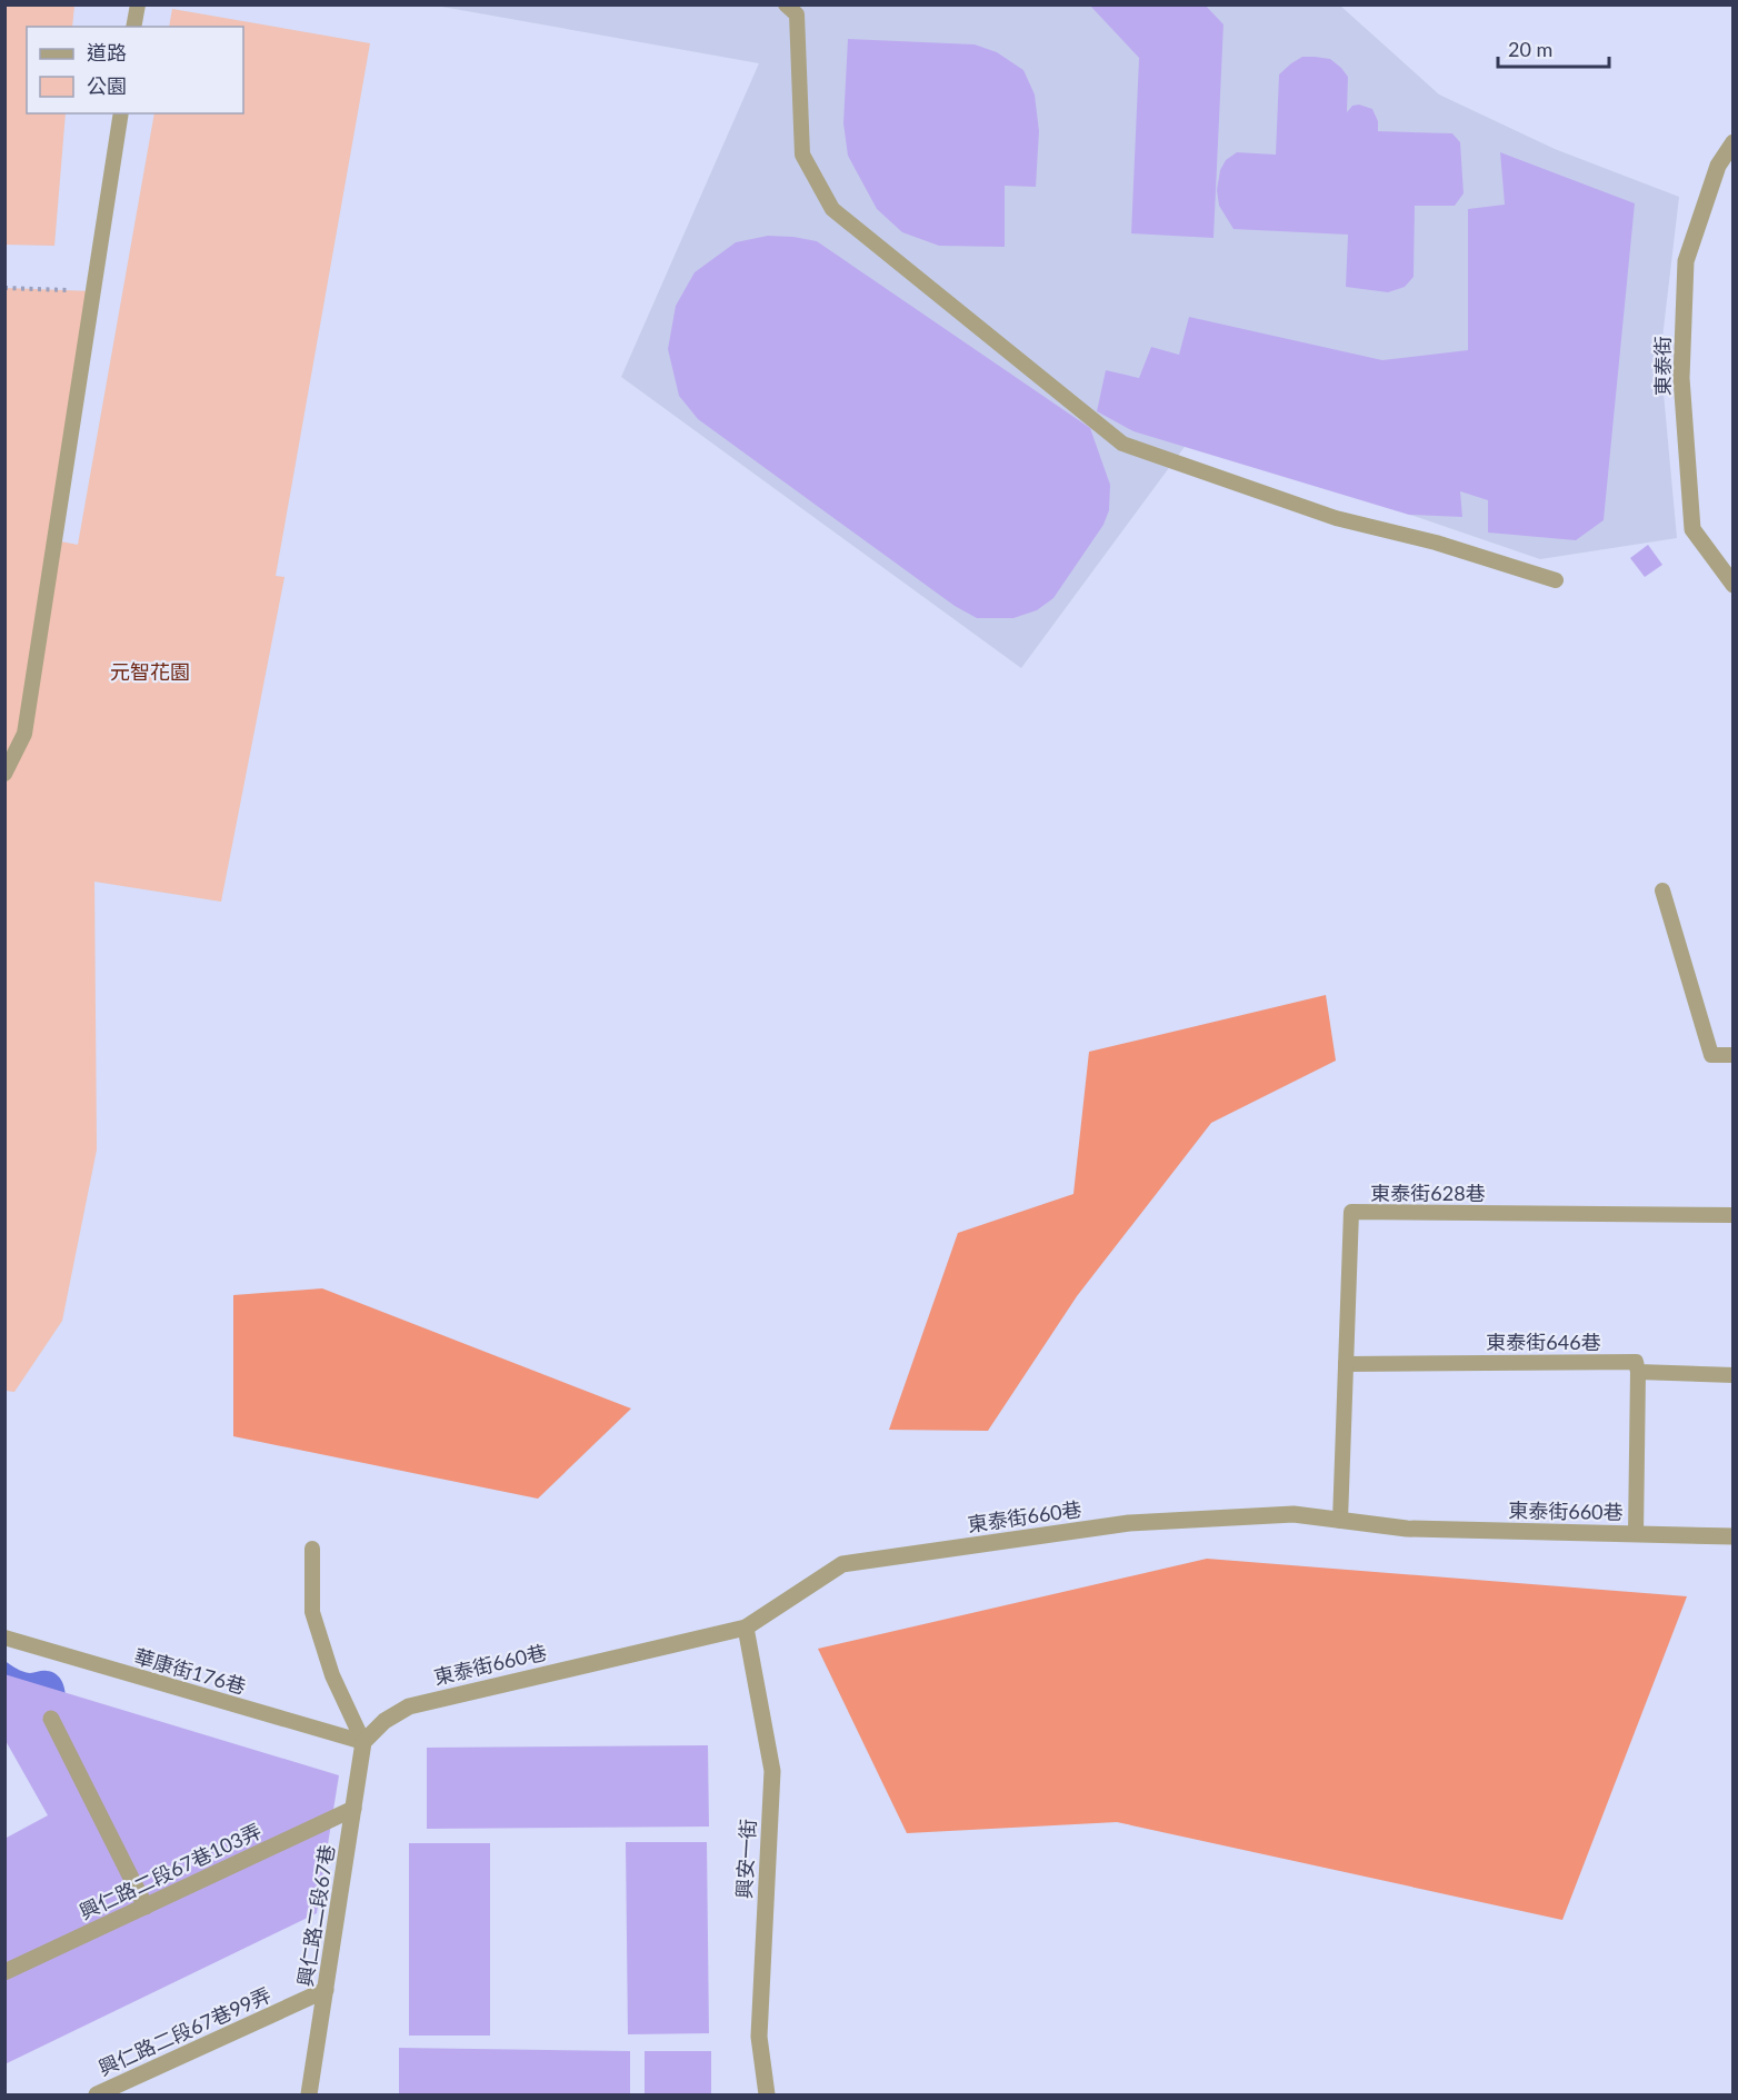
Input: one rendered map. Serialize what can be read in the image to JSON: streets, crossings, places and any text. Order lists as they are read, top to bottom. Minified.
{"streets":{"street":["東泰街","東泰街660巷","興安一街","興仁路二段67巷103弄","興仁路二段67巷","興仁路二段67巷99弄"],"lane":["東泰街628巷","東泰街646巷","華康街176巷"]},"crossings":[["東泰街628巷","東泰街646巷"],["東泰街628巷","東泰街660巷"],["東泰街660巷","華康街176巷"],["東泰街660巷","興安一街"],["東泰街660巷","興仁路二段67巷"],["華康街176巷","興仁路二段67巷"],["興仁路二段67巷103弄","興仁路二段67巷"],["興仁路二段67巷","興仁路二段67巷99弄"]],"parks":["元智花園"],"legend":["道路","公園"],"scale_bar":"20 m"}
